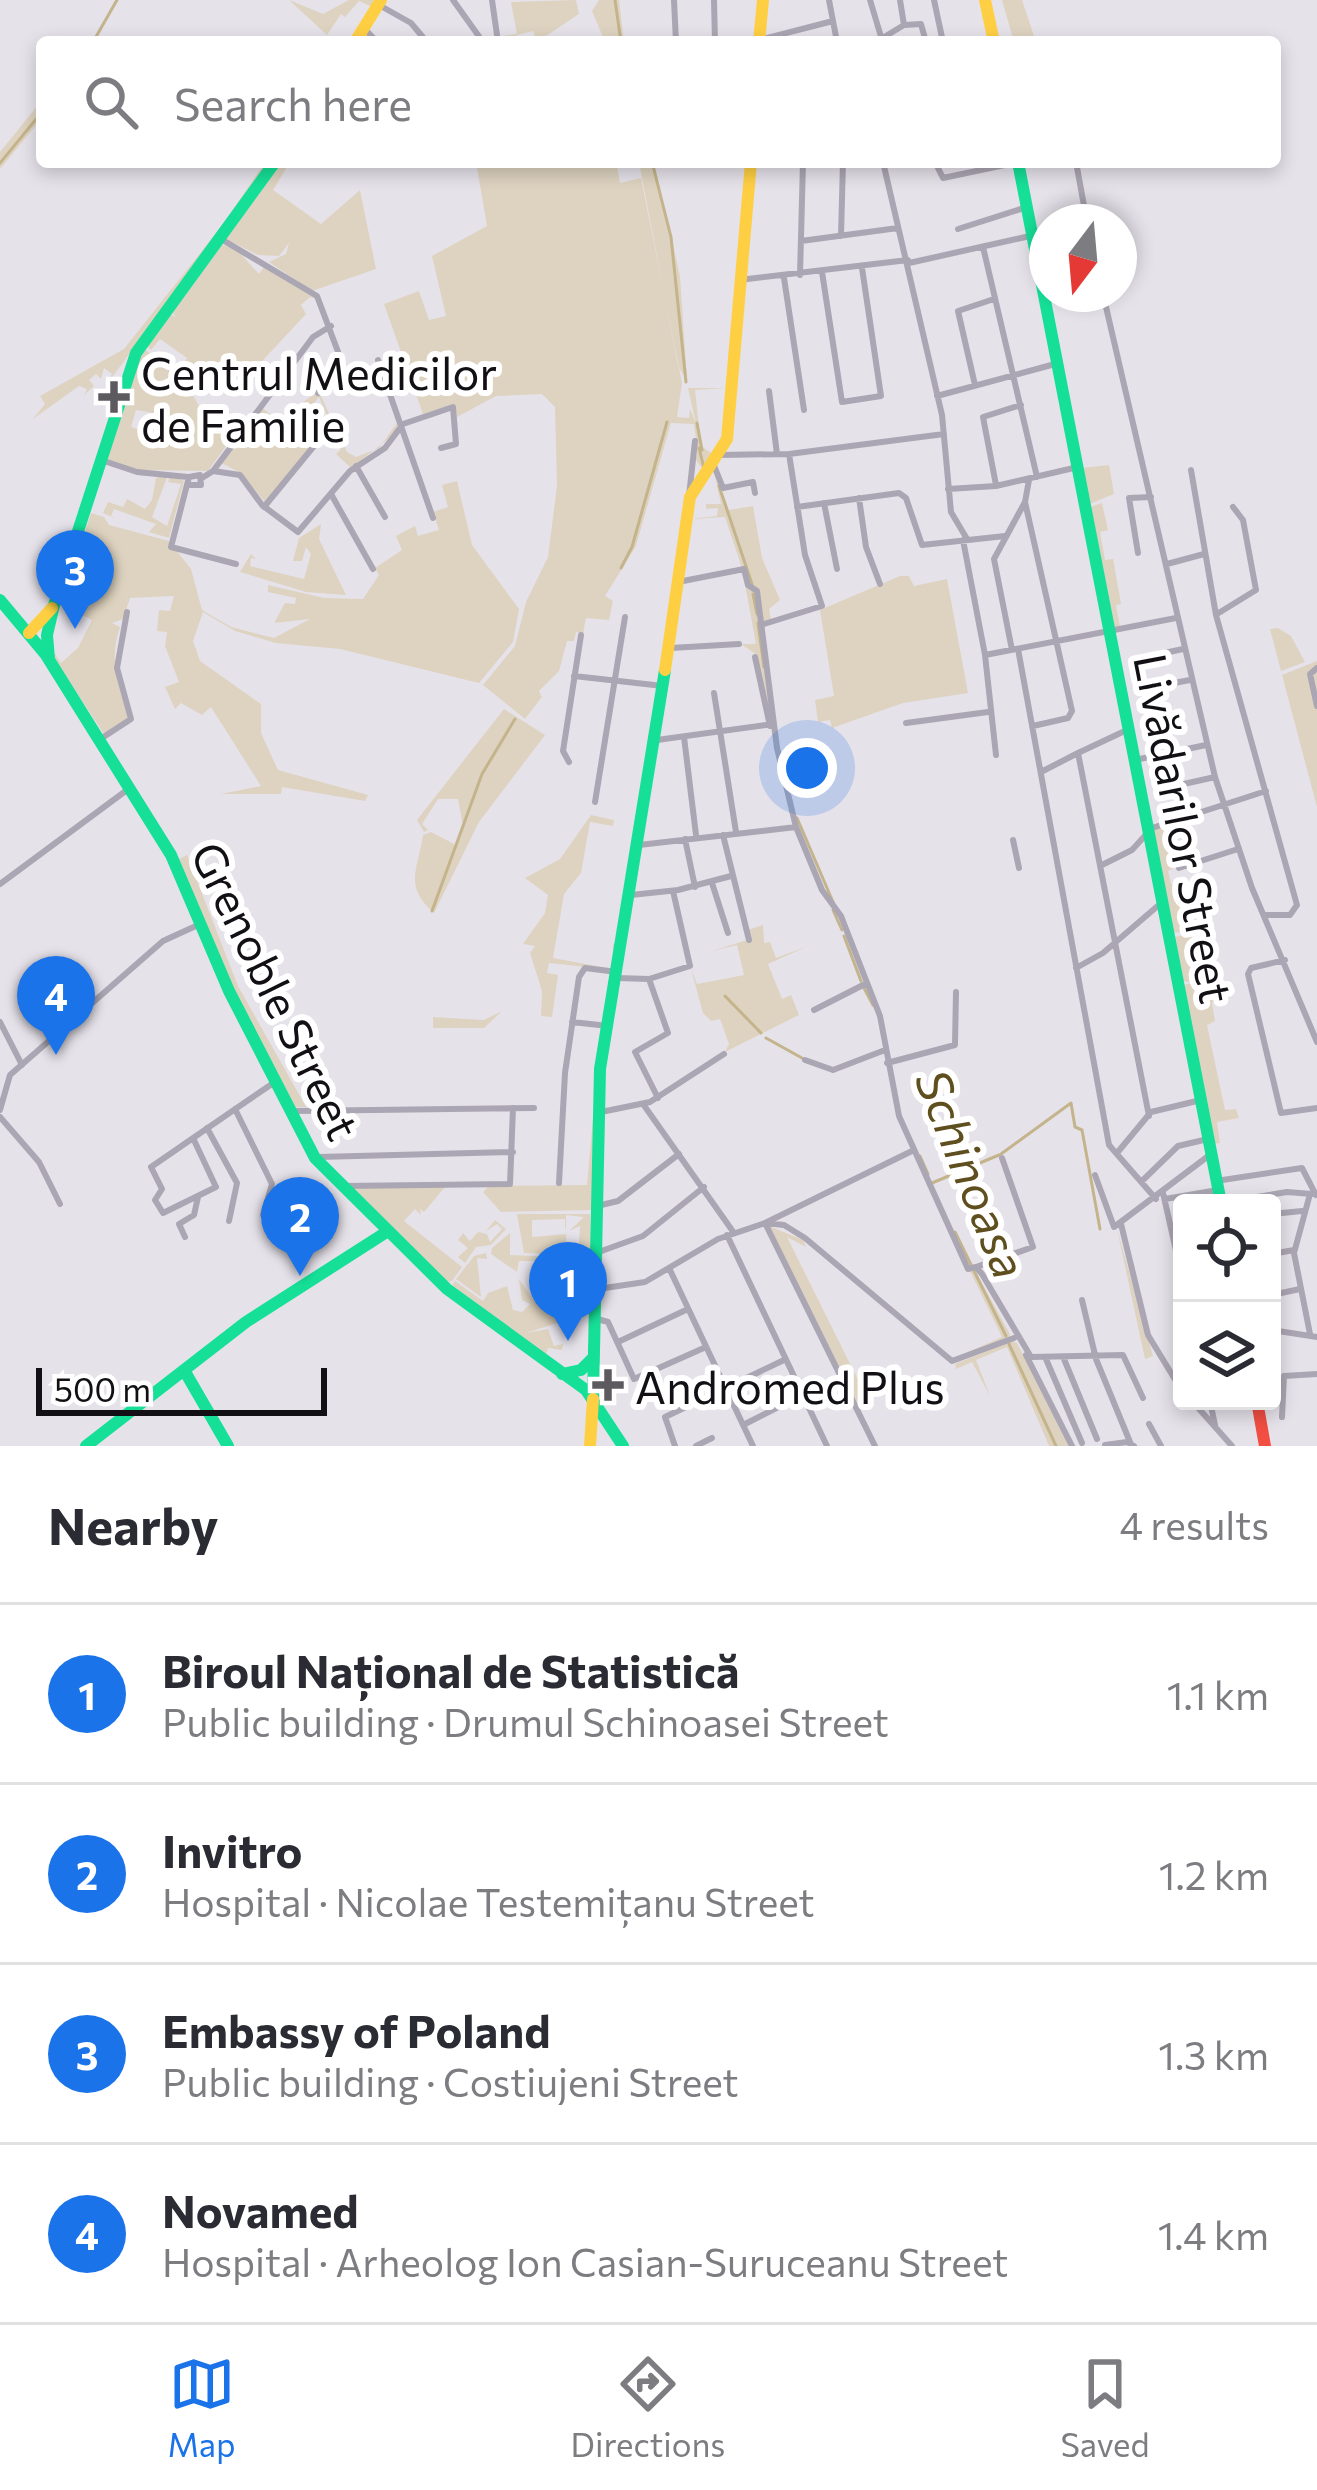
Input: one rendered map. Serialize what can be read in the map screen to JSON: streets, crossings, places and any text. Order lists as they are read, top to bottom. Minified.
{"streets":{"street":["Livădarilor Street","Grenoble Street"]},"water":["Schinoasa"],"places":{"health":["Centrul Medicilor de Familie","Andromed Plus"]},"scale_bar":"500 m","north":"bottom","page":{"search":"Search here","pins":["3","4","2","1"],"scale":"500 m","heading":["Nearby","4 results"],"list":[{"mark":"1","name":"Biroul Național de Statistică","note":"Public building · Drumul Schinoasei Street","value":"1.1 km"},{"mark":"2","name":"Invitro","note":"Hospital · Nicolae Testemițanu Street","value":"1.2 km"},{"mark":"3","name":"Embassy of Poland","note":"Public building · Costiujeni Street","value":"1.3 km"},{"mark":"4","name":"Novamed","note":"Hospital · Arheolog Ion Casian-Suruceanu Street","value":"1.4 km"}],"nav":["Map","Directions","Saved"]}}
